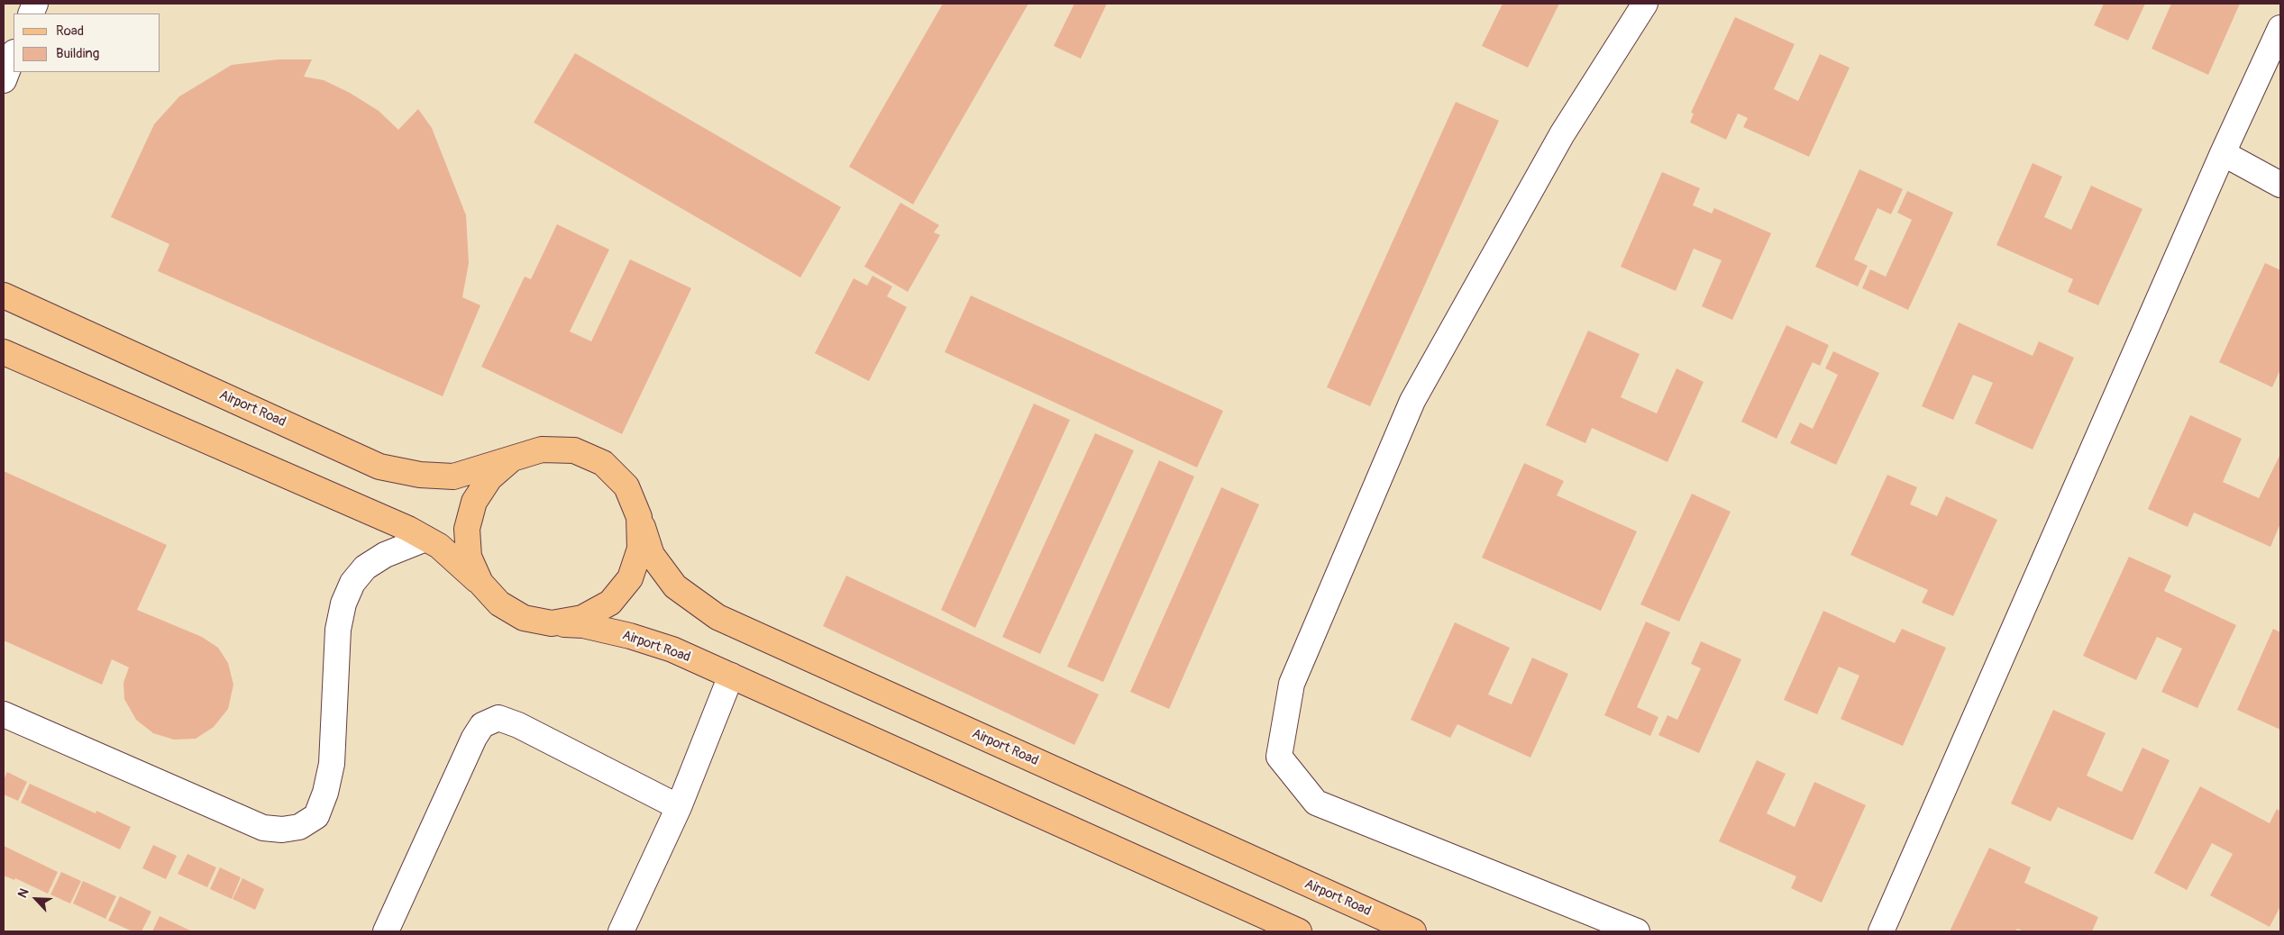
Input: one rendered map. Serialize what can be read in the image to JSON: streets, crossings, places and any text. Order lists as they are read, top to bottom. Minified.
{"streets":{"main road":["Airport Road"]},"legend":["Road","Building"],"north":"top left"}
